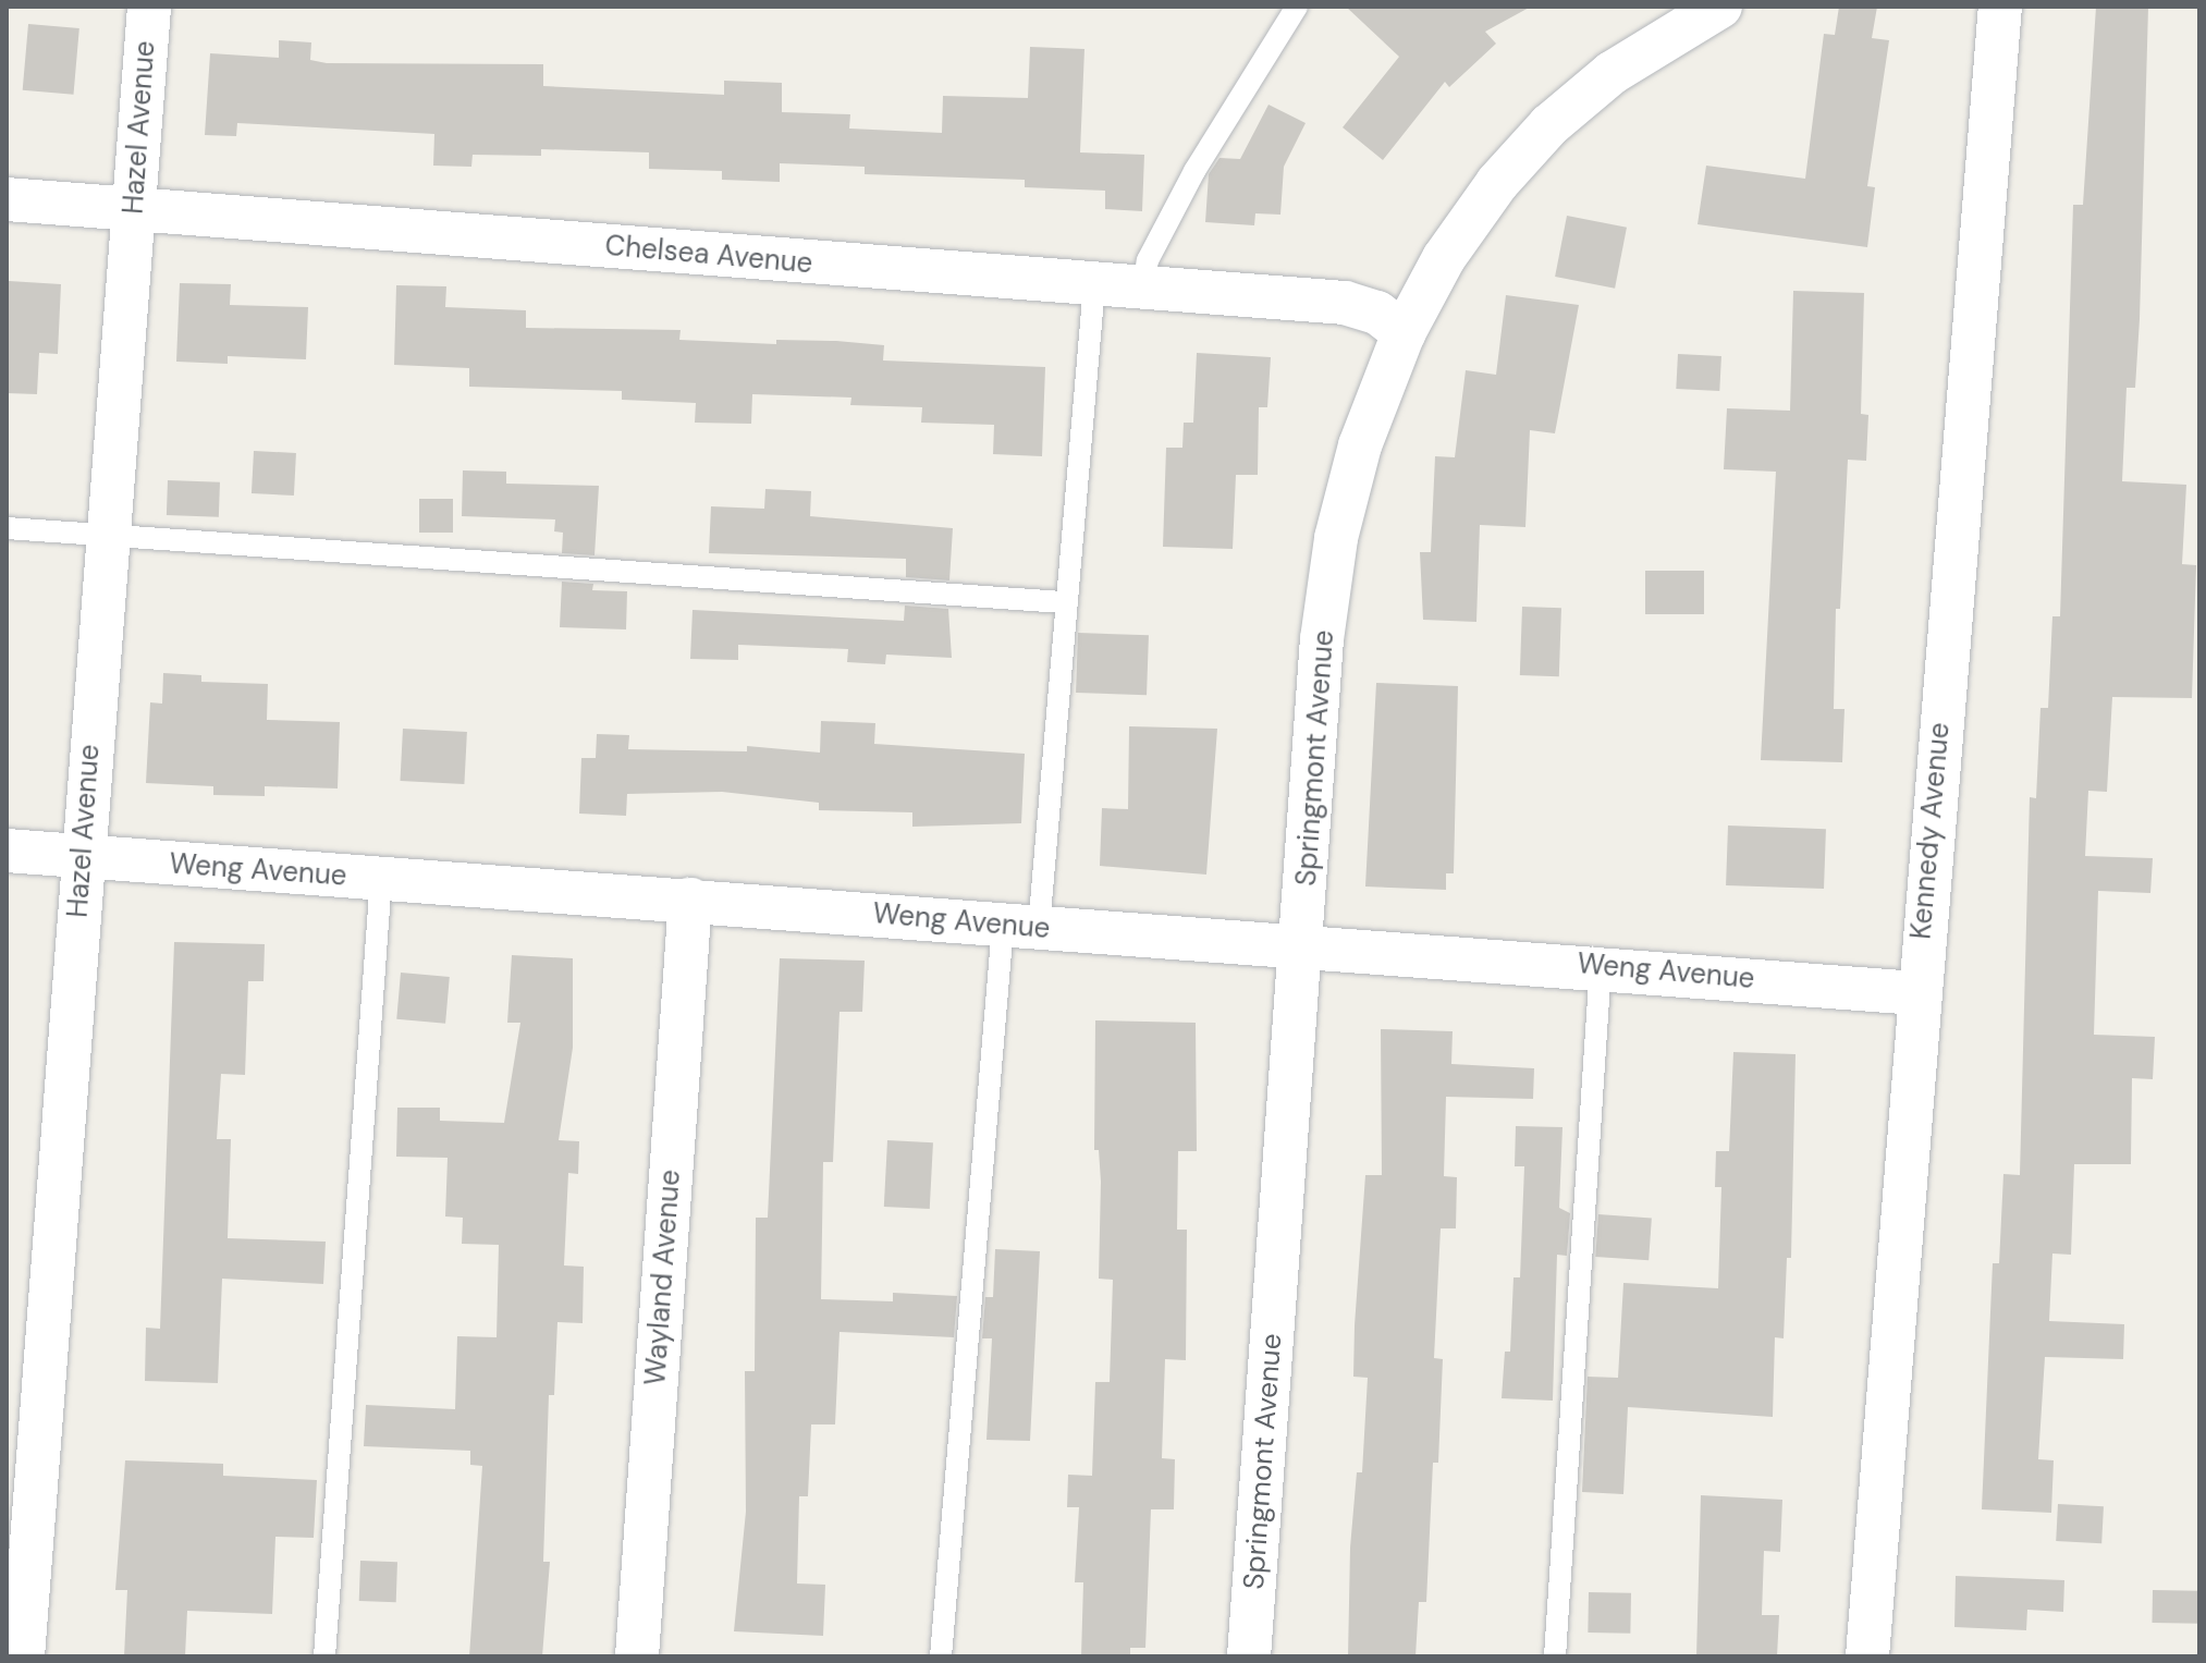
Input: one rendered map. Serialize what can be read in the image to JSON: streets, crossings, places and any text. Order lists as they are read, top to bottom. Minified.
{"streets":{"street":["Hazel Avenue","Chelsea Avenue","Springmont Avenue","Kennedy Avenue","Weng Avenue","Wayland Avenue"]},"crossings":[["Hazel Avenue","Chelsea Avenue"],["Hazel Avenue","Weng Avenue"],["Chelsea Avenue","Springmont Avenue"],["Springmont Avenue","Weng Avenue"],["Kennedy Avenue","Weng Avenue"],["Weng Avenue","Wayland Avenue"]]}
